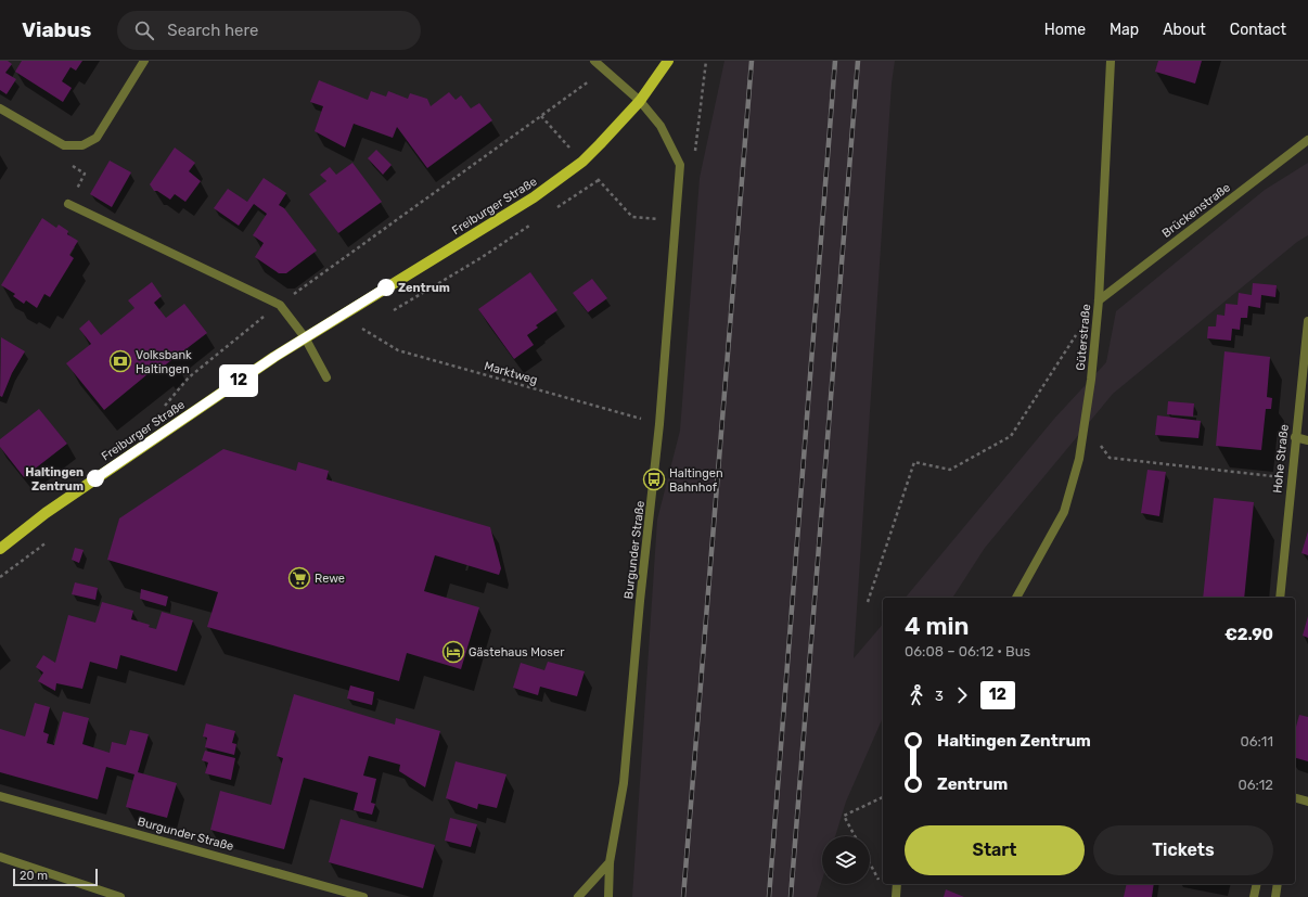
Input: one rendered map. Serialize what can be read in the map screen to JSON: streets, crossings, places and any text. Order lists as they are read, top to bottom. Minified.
{"streets":{"main road":["Freiburger Straße"],"street":["Brückenstraße","Güterstraße","Hohe Straße","Burgunder Straße"],"path":["Marktweg"]},"crossings":[["Freiburger Straße","Burgunder Straße"],["Brückenstraße","Güterstraße"],["Marktweg","Burgunder Straße"]],"places":{"other":["Zentrum","Haltingen Zentrum"],"bank":["Volksbank Haltingen"],"bus stop":["Haltingen Bahnhof"],"supermarket":["Rewe"],"hotel":["Gästehaus Moser"]},"lines":["bus line 12"],"scale_bar":"20 m","page":{"header":"Viabus","search":"Search here","nav":["Home","Map","About","Contact"],"on_map":"12","heading":["4 min","06:08 – 06:12 · Bus","€2.90"],"legs":["3","12"],"list":[{"name":"Haltingen Zentrum","value":"06:11"},{"name":"Zentrum","value":"06:12"}],"buttons":["Start","Tickets"],"scale":"20 m"}}
